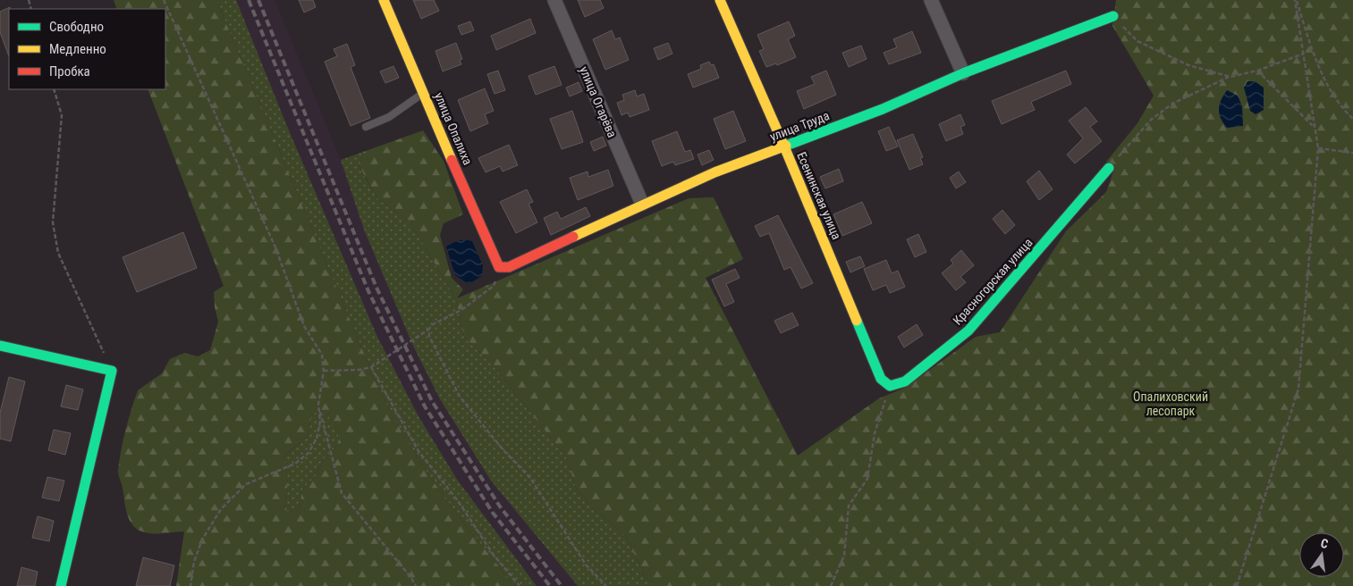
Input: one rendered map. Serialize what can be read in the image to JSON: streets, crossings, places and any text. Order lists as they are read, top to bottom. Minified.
{"streets":{"street":["улица Огарёва","улица Труда","улица Опалиха","Есенинская улица","Красногорская улица"]},"crossings":[["улица Огарёва","улица Труда"],["улица Труда","улица Опалиха"],["улица Труда","Есенинская улица"],["Есенинская улица","Красногорская улица"]],"parks":["Опалиховский лесопарк"],"legend":["Свободно","Медленно","Пробка"],"north":"top"}
